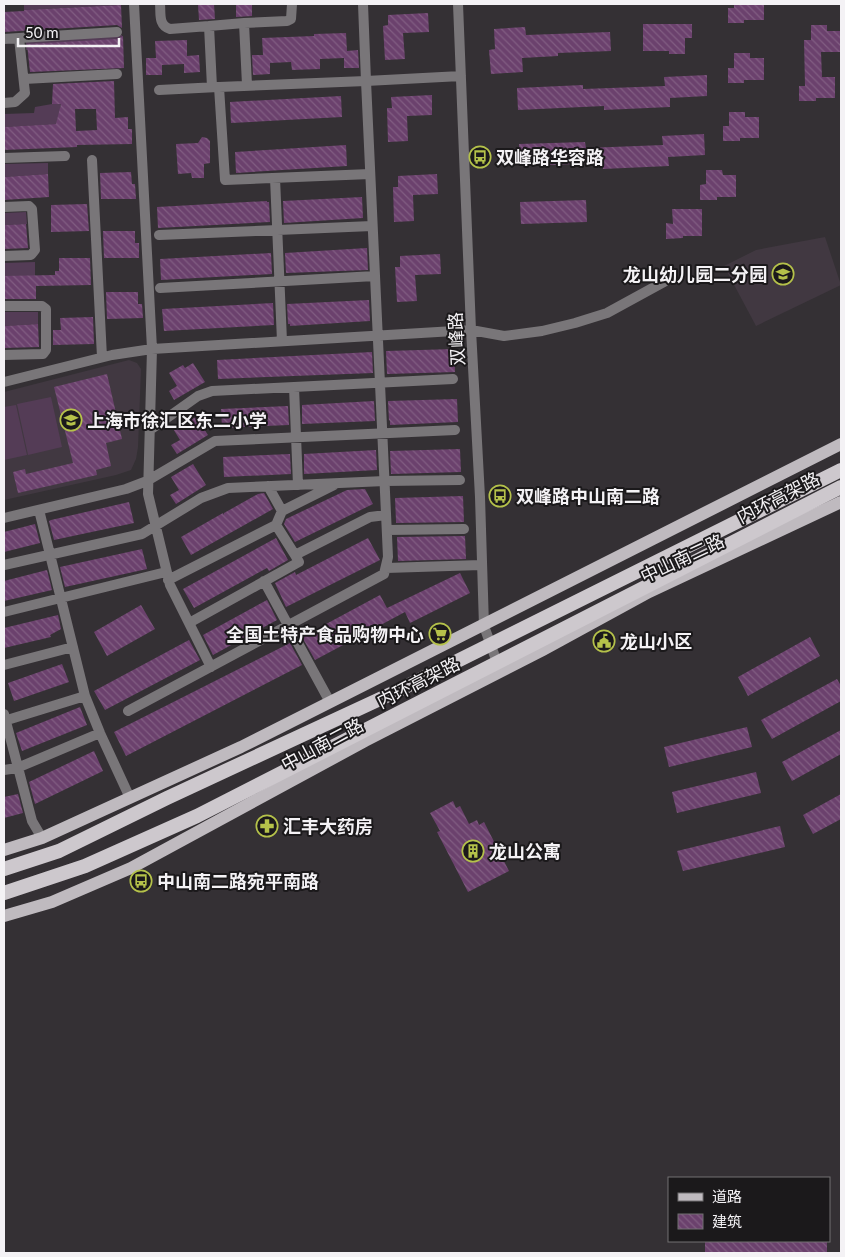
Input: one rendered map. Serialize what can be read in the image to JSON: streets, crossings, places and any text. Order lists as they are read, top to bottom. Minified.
{"streets":{"highway":["内环高架路"],"main road":["中山南二路"],"street":["双峰路"]},"crossings":[["双峰路","中山南二路"]],"places":{"bus stop":["双峰路华容路","双峰路中山南二路","中山南二路宛平南路"],"school or university":["龙山幼儿园二分园","上海市徐汇区东二小学"],"supermarket":["全国土特产食品购物中心"],"public building":["龙山小区"],"pharmacy":["汇丰大药房"],"building":["龙山公寓"]},"legend":["道路","建筑"],"scale_bar":"50 m"}
